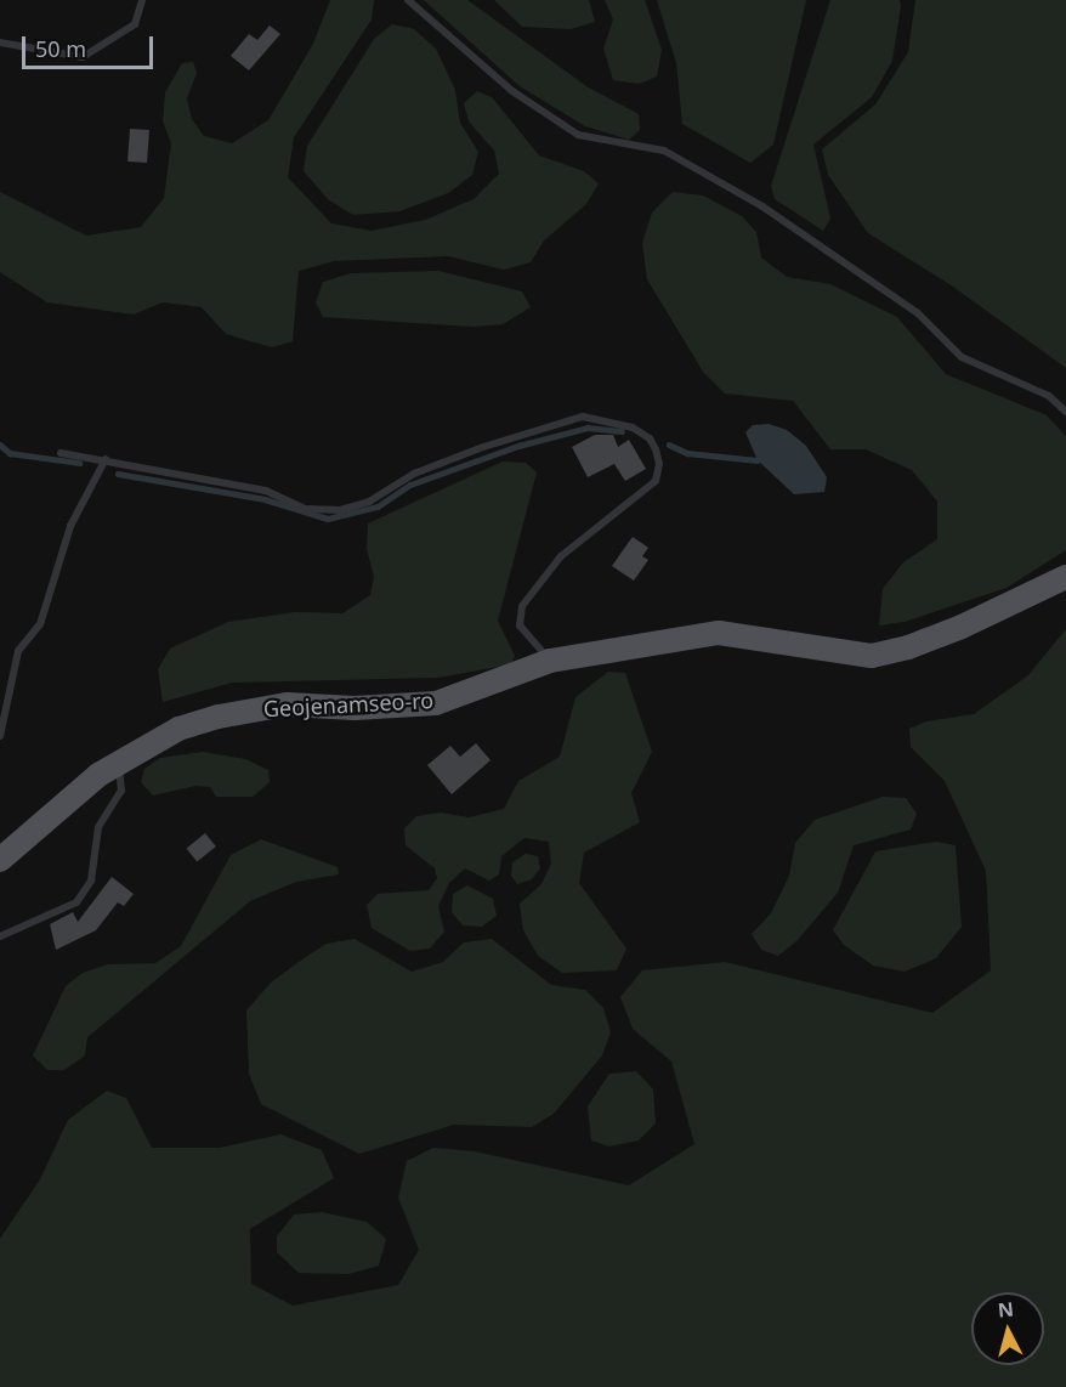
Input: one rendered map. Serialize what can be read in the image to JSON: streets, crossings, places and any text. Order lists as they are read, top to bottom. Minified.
{"streets":{"main road":["Geojenamseo-ro"]},"scale_bar":"50 m","north":"top"}
